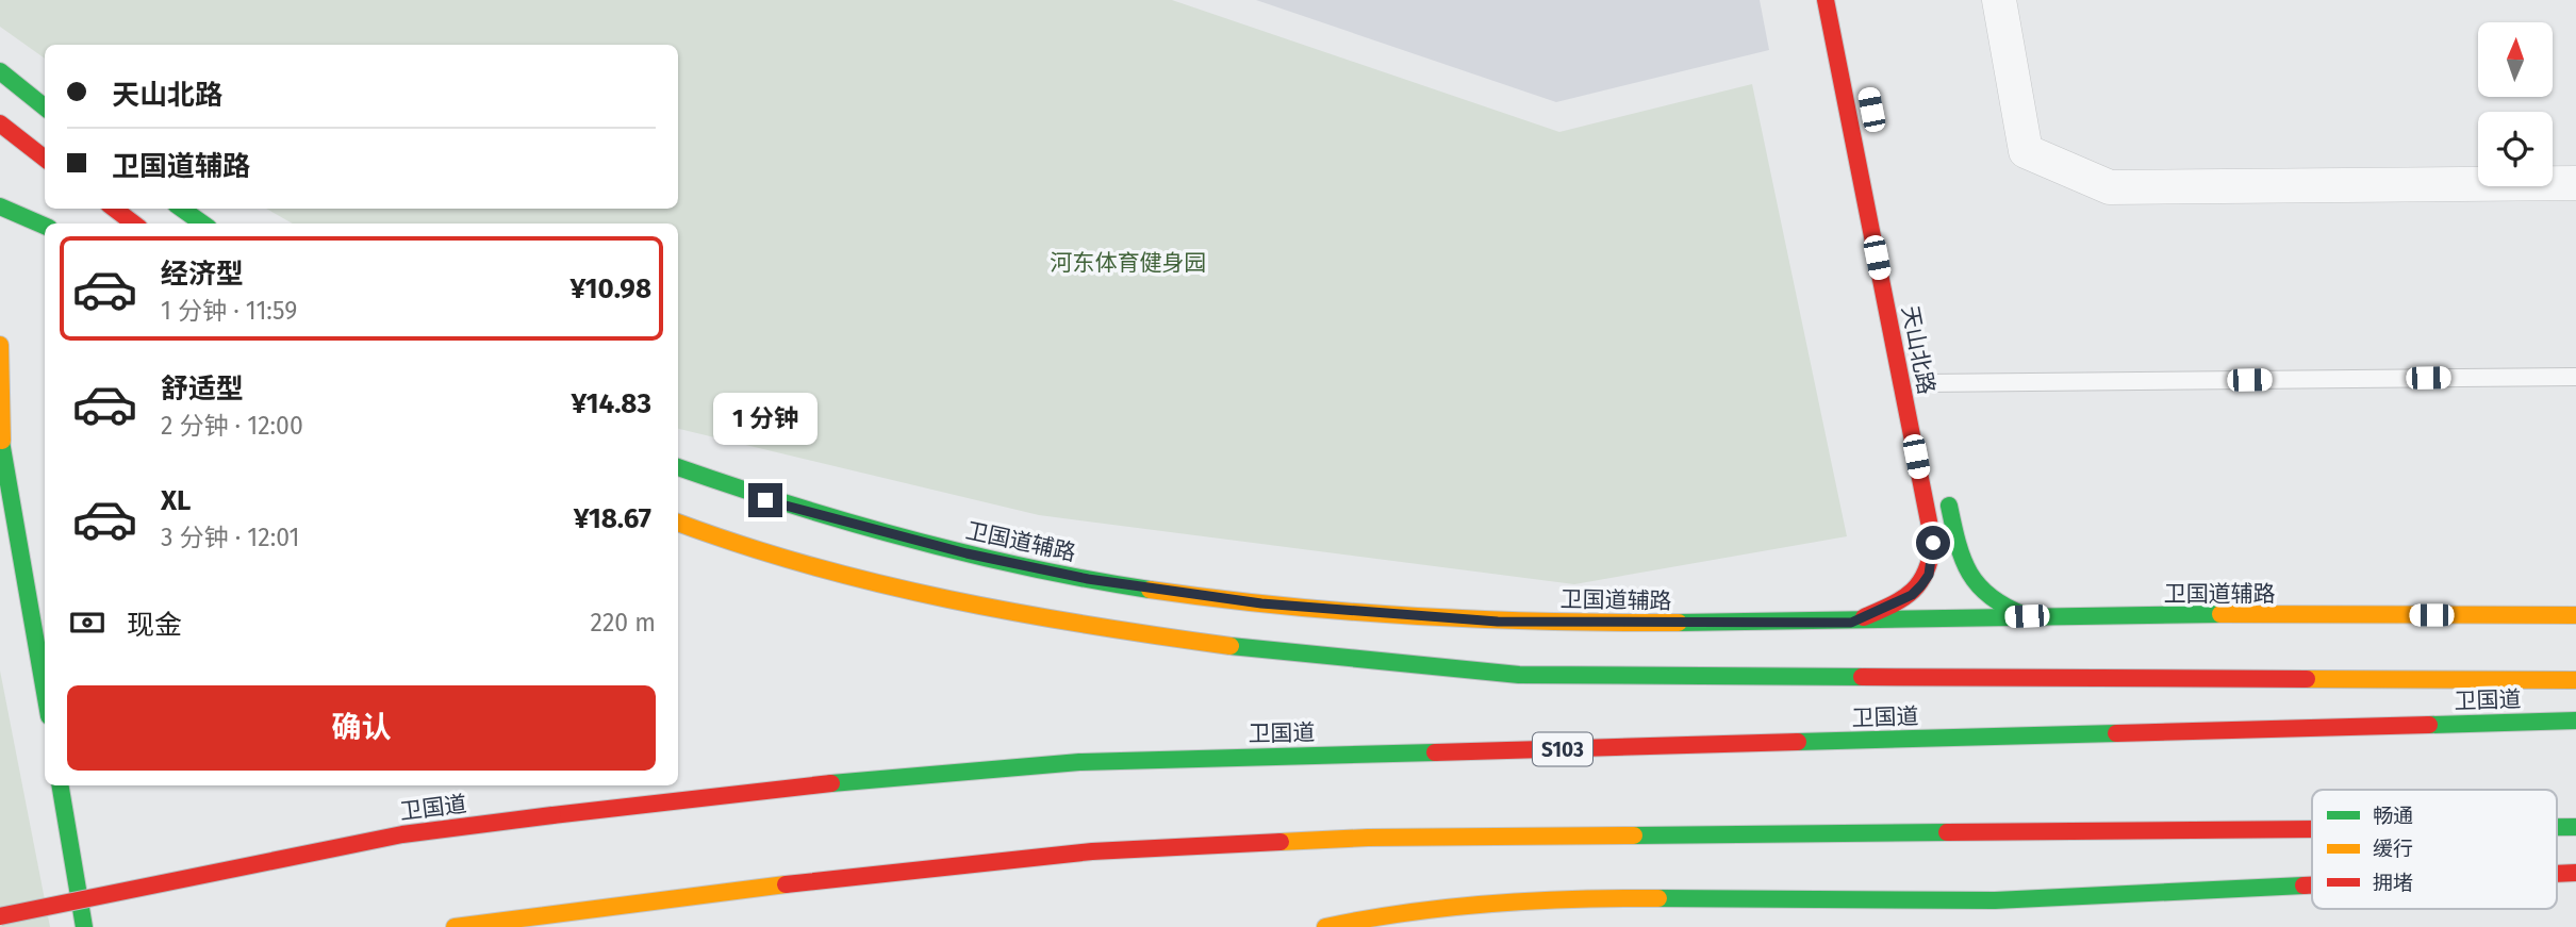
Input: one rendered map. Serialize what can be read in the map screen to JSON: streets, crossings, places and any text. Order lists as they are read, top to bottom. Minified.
{"streets":{"main road":["天山北路","卫国道辅路","卫国道","S103"]},"crossings":[["天山北路","卫国道辅路"]],"parks":["河东体育健身园"],"legend":["畅通","缓行","拥堵"],"north":"top","page":{"banner":["天山北路","卫国道辅路"],"list":[{"name":"经济型","note":"1 分钟 · 11:59","value":"¥10.98"},{"name":"舒适型","note":"2 分钟 · 12:00","value":"¥14.83"},{"name":"XL","note":"3 分钟 · 12:01","value":"¥18.67"}],"bubble":"1 分钟","pay":["现金","220 m"],"buttons":"确认"}}
